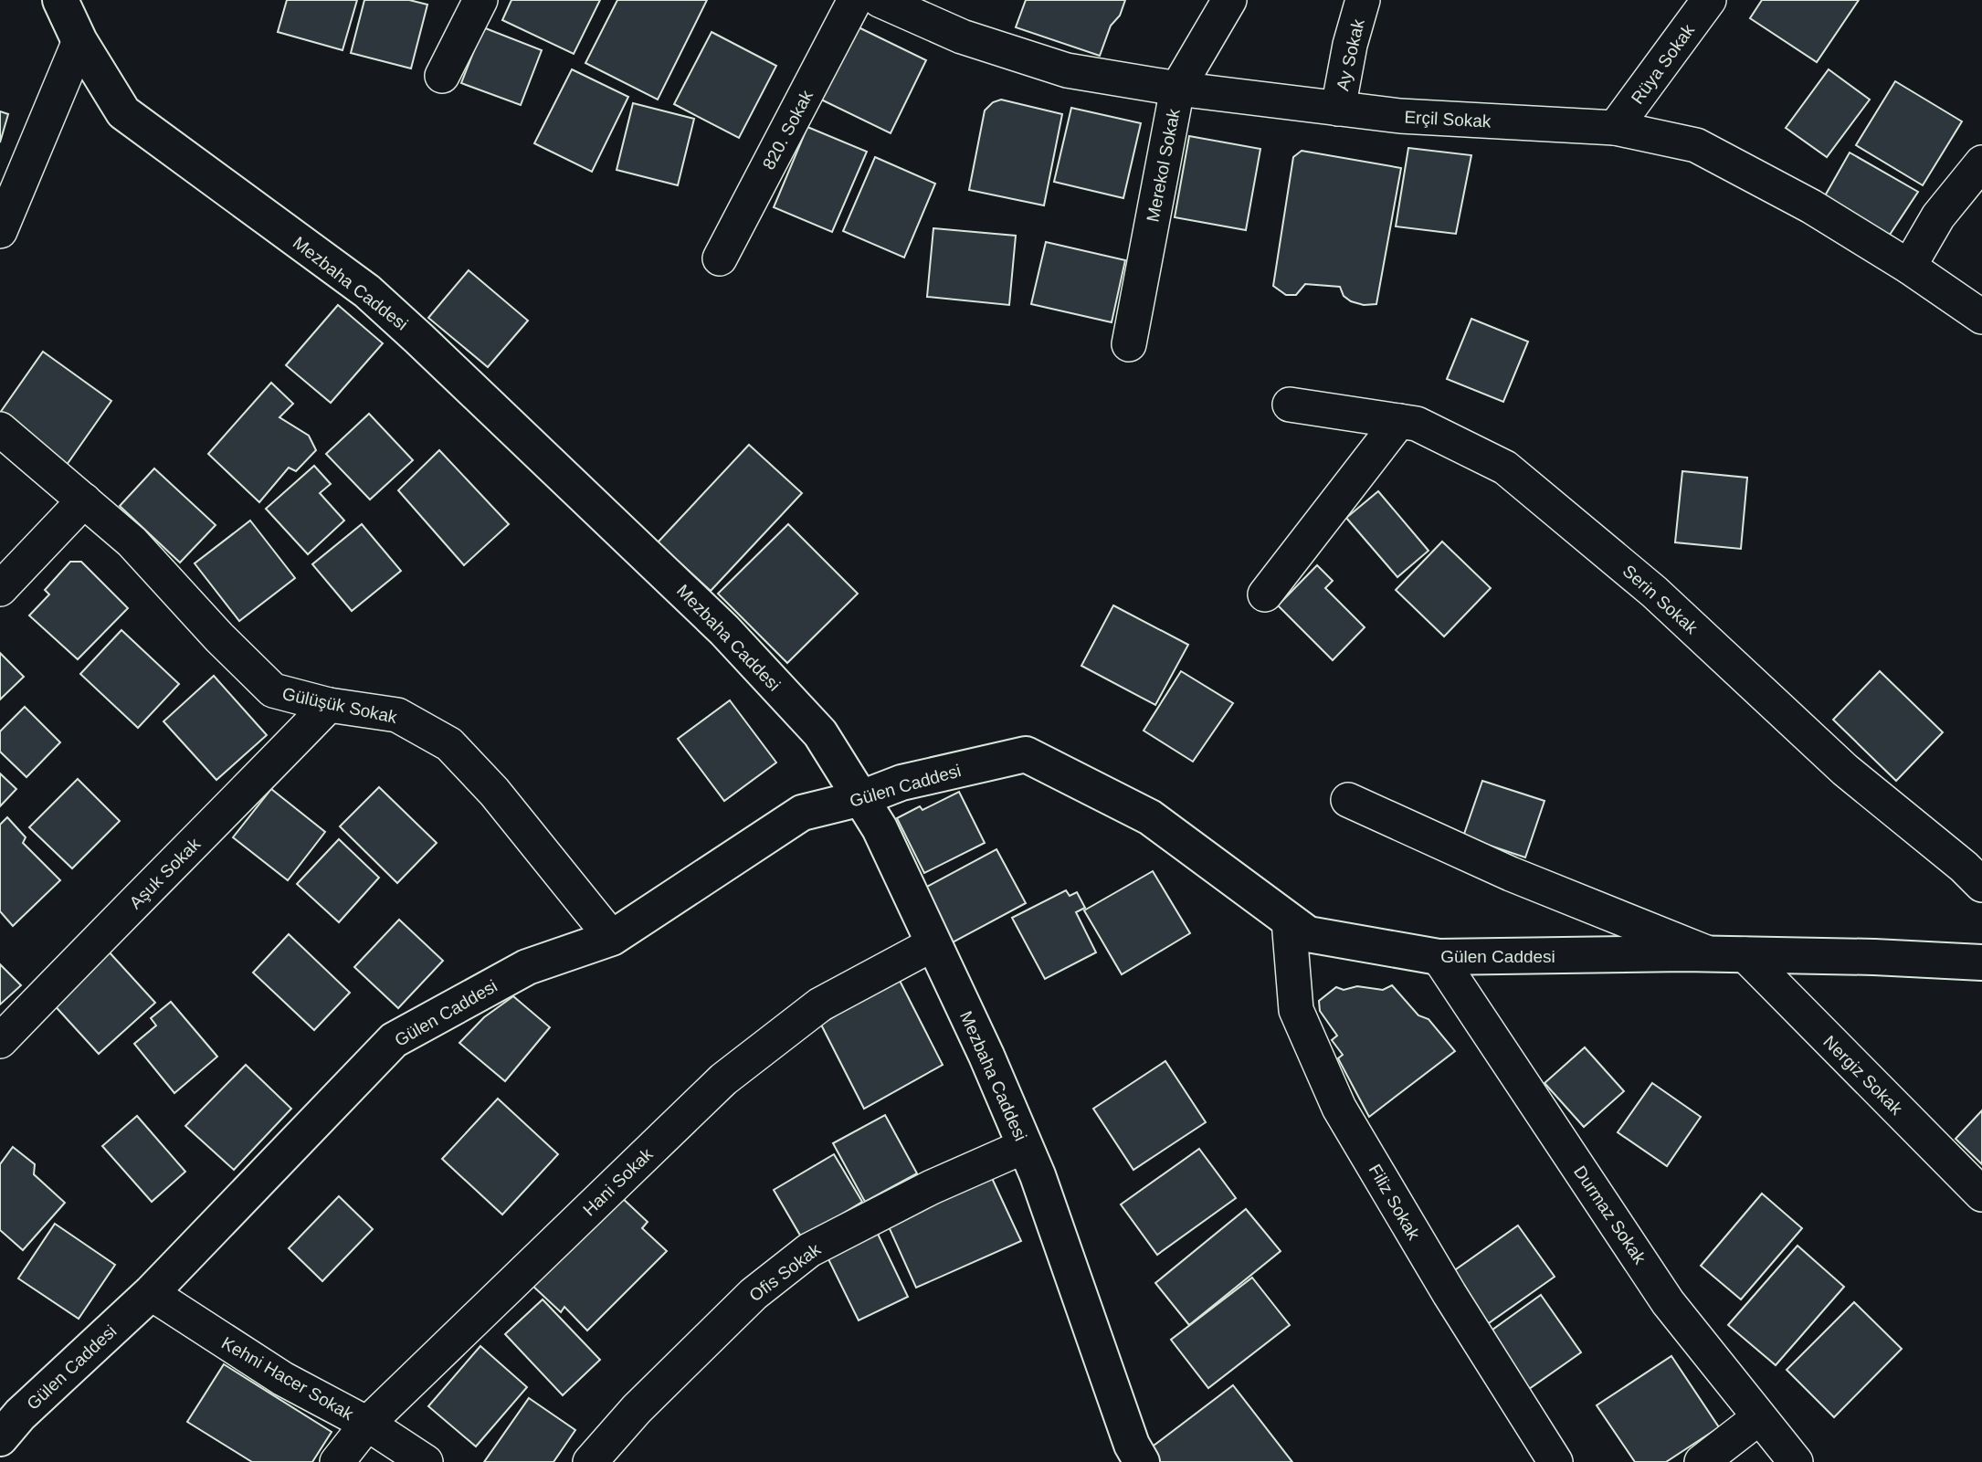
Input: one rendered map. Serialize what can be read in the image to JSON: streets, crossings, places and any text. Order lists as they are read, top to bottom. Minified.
{"streets":{"street":["Ay Sokak","Rüya Sokak","Erçil Sokak","820. Sokak","Merekol Sokak","Mezbaha Caddesi","Serin Sokak","Gülüşük Sokak","Gülen Caddesi","Aşuk Sokak","Nergiz Sokak","Hani Sokak","Filiz Sokak","Durmaz Sokak","Ofis Sokak","Kehni Hacer Sokak"]},"crossings":[["Ay Sokak","Erçil Sokak"],["Rüya Sokak","Erçil Sokak"],["Erçil Sokak","Merekol Sokak"],["Mezbaha Caddesi","Gülen Caddesi"],["Mezbaha Caddesi","Hani Sokak"],["Mezbaha Caddesi","Ofis Sokak"],["Gülüşük Sokak","Gülen Caddesi"],["Gülüşük Sokak","Aşuk Sokak"],["Gülen Caddesi","Nergiz Sokak"],["Gülen Caddesi","Filiz Sokak"],["Gülen Caddesi","Durmaz Sokak"],["Gülen Caddesi","Kehni Hacer Sokak"],["Hani Sokak","Kehni Hacer Sokak"]]}
